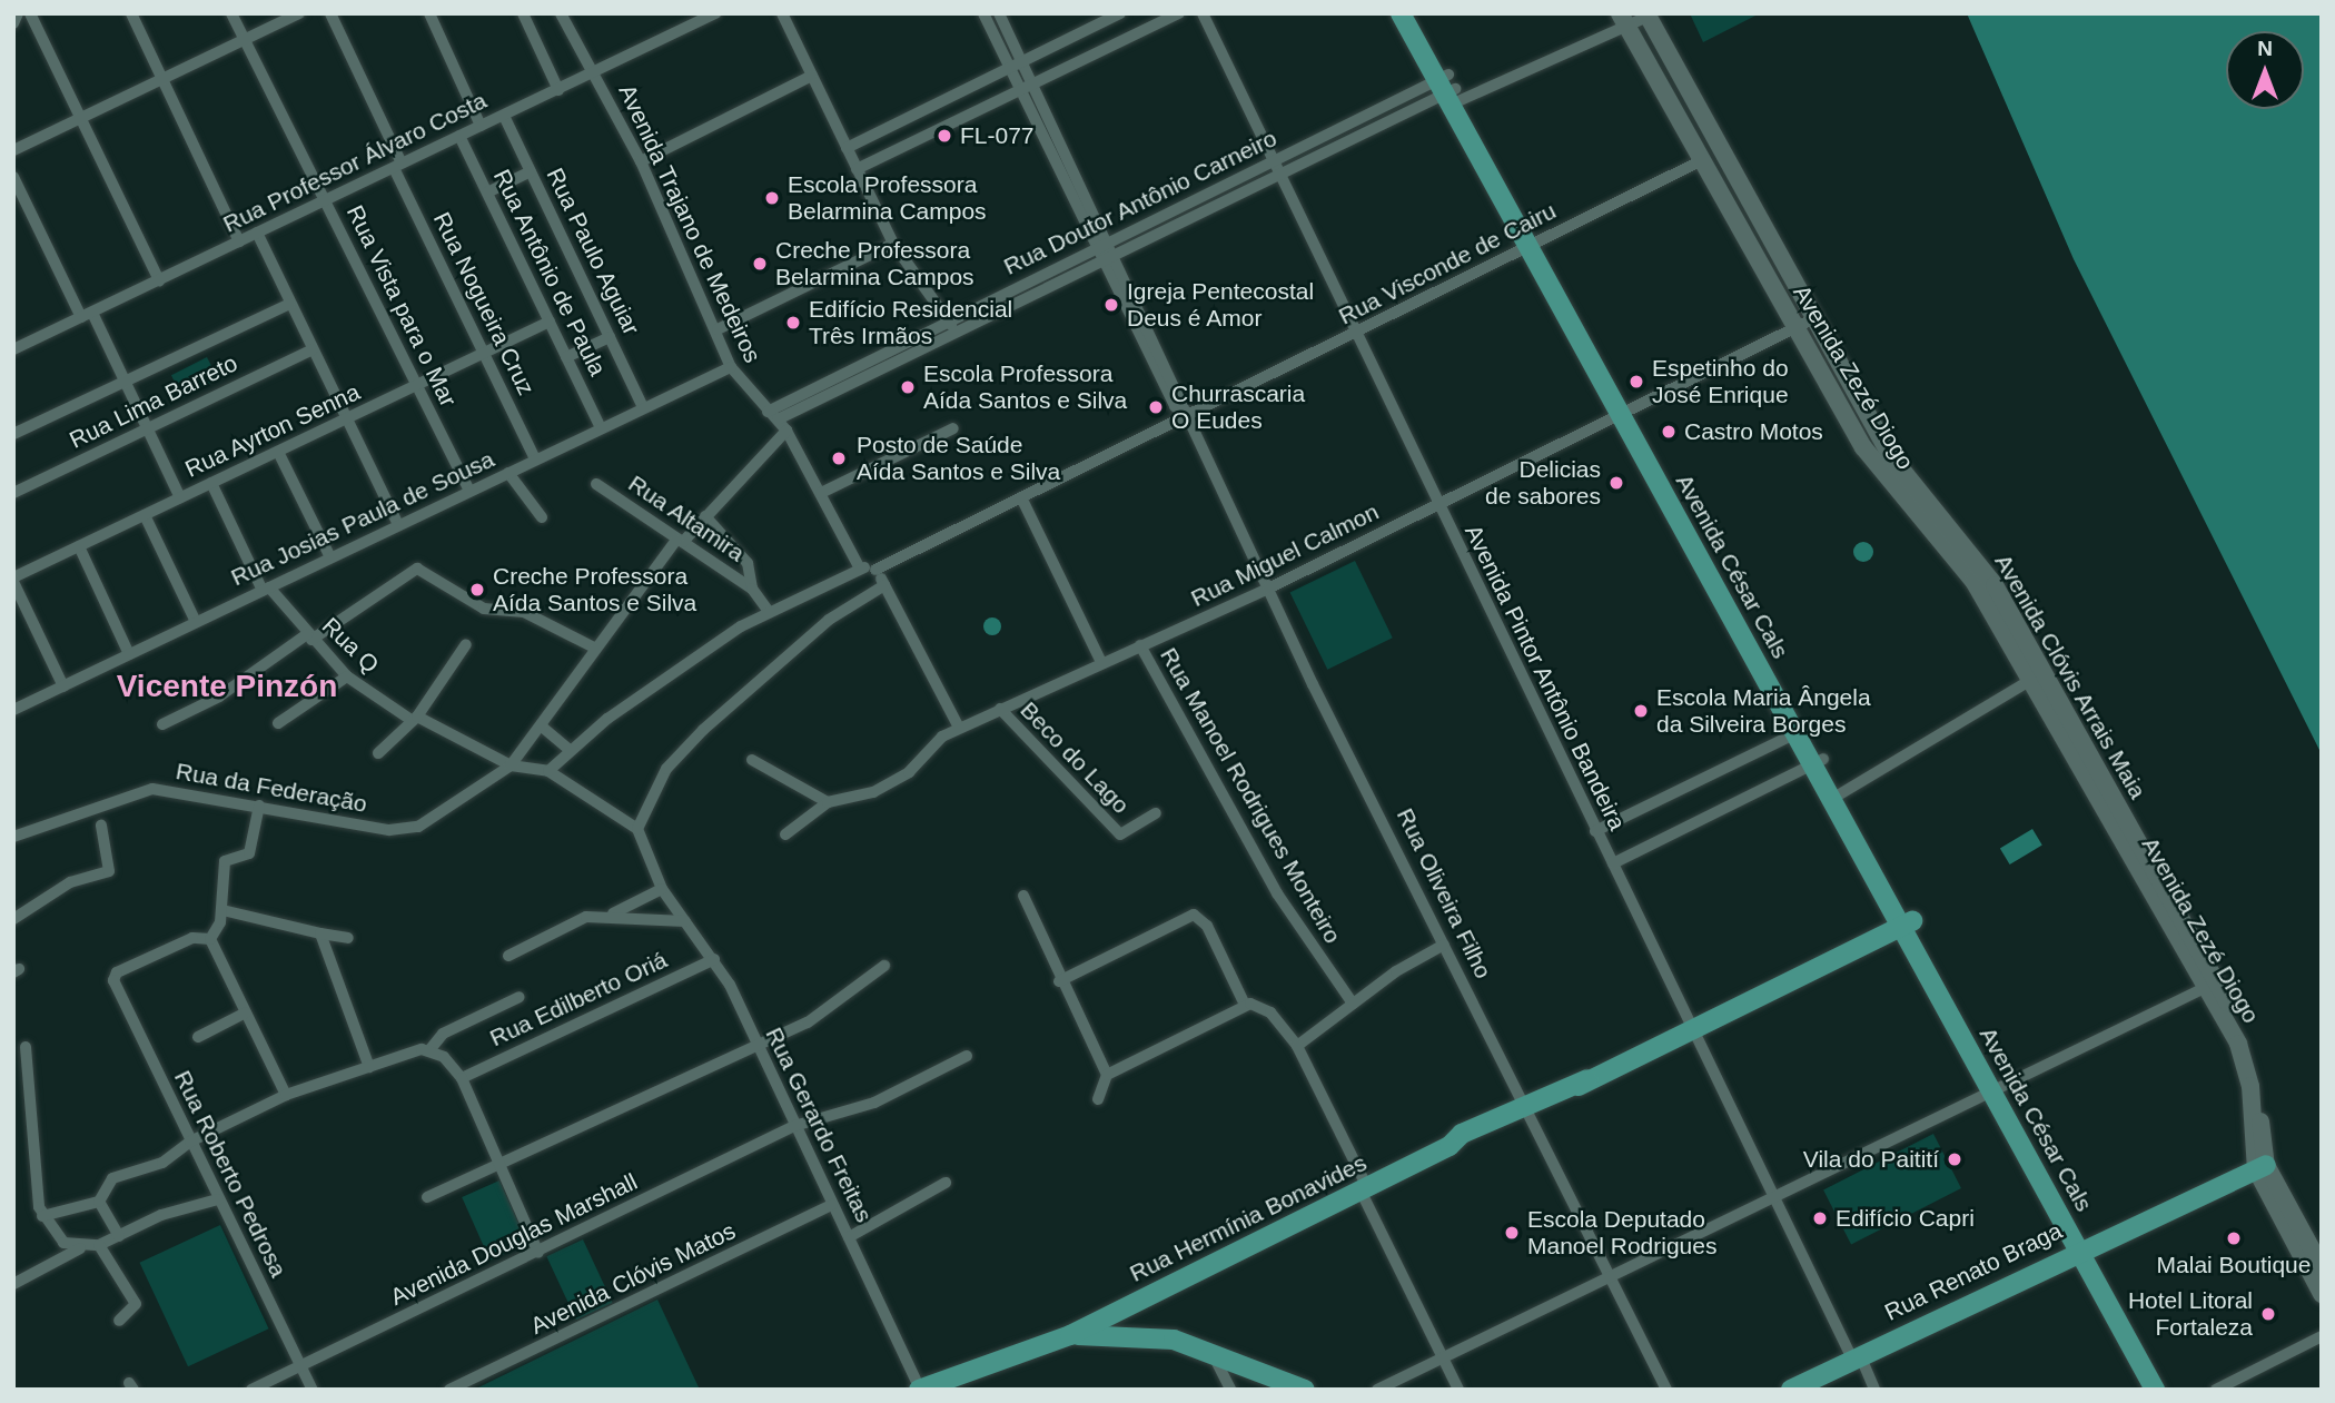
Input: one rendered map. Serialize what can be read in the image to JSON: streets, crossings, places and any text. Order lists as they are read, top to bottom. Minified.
{"streets":{"main road":["Avenida Zezé Diogo","Avenida César Cals","Avenida Clóvis Arrais Maia","Rua Hermínia Bonavides","Rua Renato Braga"],"street":["Rua Professor Álvaro Costa","Rua Doutor Antônio Carneiro","Avenida Trajano de Medeiros","Rua Paulo Aguiar","Rua Visconde de Cairu","Rua Antônio de Paula","Rua Nogueira Cruz","Rua Vista para o Mar","Rua Lima Barreto","Rua Ayrton Senna","Rua Josias Paula de Sousa","Rua Altamira","Rua Miguel Calmon","Rua Q","Avenida Pintor Antônio Bandeira","Beco do Lago","Rua da Federação","Rua Manoel Rodrigues Monteiro","Rua Oliveira Filho","Rua Edilberto Oriá","Rua Gerardo Freitas","Rua Roberto Pedrosa","Avenida Douglas Marshall","Avenida Clóvis Matos"]},"crossings":[["Rua Professor Álvaro Costa","Avenida Trajano de Medeiros"],["Rua Professor Álvaro Costa","Rua Paulo Aguiar"],["Rua Professor Álvaro Costa","Rua Antônio de Paula"],["Rua Professor Álvaro Costa","Rua Nogueira Cruz"],["Rua Professor Álvaro Costa","Rua Vista para o Mar"],["Rua Doutor Antônio Carneiro","Avenida Trajano de Medeiros"],["Rua Doutor Antônio Carneiro","Avenida Zezé Diogo"],["Rua Doutor Antônio Carneiro","Avenida César Cals"],["Rua Doutor Antônio Carneiro","Avenida Clóvis Arrais Maia"],["Rua Doutor Antônio Carneiro","Avenida Pintor Antônio Bandeira"],["Rua Doutor Antônio Carneiro","Rua Oliveira Filho"],["Avenida Trajano de Medeiros","Rua Josias Paula de Sousa"],["Rua Paulo Aguiar","Rua Josias Paula de Sousa"],["Rua Visconde de Cairu","Avenida Zezé Diogo"],["Rua Visconde de Cairu","Avenida César Cals"],["Rua Visconde de Cairu","Avenida Pintor Antônio Bandeira"],["Rua Visconde de Cairu","Rua Oliveira Filho"],["Rua Antônio de Paula","Rua Ayrton Senna"],["Rua Antônio de Paula","Rua Josias Paula de Sousa"],["Rua Nogueira Cruz","Rua Ayrton Senna"],["Rua Nogueira Cruz","Rua Josias Paula de Sousa"],["Rua Vista para o Mar","Rua Ayrton Senna"],["Rua Vista para o Mar","Rua Josias Paula de Sousa"],["Avenida Zezé Diogo","Rua Miguel Calmon"],["Avenida Zezé Diogo","Avenida Clóvis Arrais Maia"],["Avenida Zezé Diogo","Rua Renato Braga"],["Rua Ayrton Senna","Rua Q"],["Rua Josias Paula de Sousa","Rua Q"],["Rua Miguel Calmon","Avenida César Cals"],["Rua Miguel Calmon","Avenida Clóvis Arrais Maia"],["Rua Miguel Calmon","Avenida Pintor Antônio Bandeira"],["Rua Miguel Calmon","Beco do Lago"],["Rua Miguel Calmon","Rua Manoel Rodrigues Monteiro"],["Rua Miguel Calmon","Rua Oliveira Filho"],["Avenida César Cals","Rua Hermínia Bonavides"],["Avenida César Cals","Rua Renato Braga"],["Rua Q","Rua da Federação"],["Avenida Pintor Antônio Bandeira","Rua Hermínia Bonavides"],["Avenida Pintor Antônio Bandeira","Rua Renato Braga"],["Rua Oliveira Filho","Rua Hermínia Bonavides"],["Rua Edilberto Oriá","Rua Gerardo Freitas"],["Rua Gerardo Freitas","Avenida Douglas Marshall"],["Rua Gerardo Freitas","Avenida Clóvis Matos"],["Rua Roberto Pedrosa","Avenida Douglas Marshall"]],"districts":["Vicente Pinzón"],"places":["FL-077","Escola Professora Belarmina Campos","Creche Professora Belarmina Campos","Igreja Pentecostal Deus é Amor","Edifício Residencial Três Irmãos","Espetinho do José Enrique","Escola Professora Aída Santos e Silva","Churrascaria O Eudes","Castro Motos","Posto de Saúde Aída Santos e Silva","Delicias de sabores","Creche Professora Aída Santos e Silva","Escola Maria Ângela da Silveira Borges","Vila do Paitití","Edifício Capri","Escola Deputado Manoel Rodrigues","Malai Boutique","Hotel Litoral Fortaleza"],"north":"top"}
